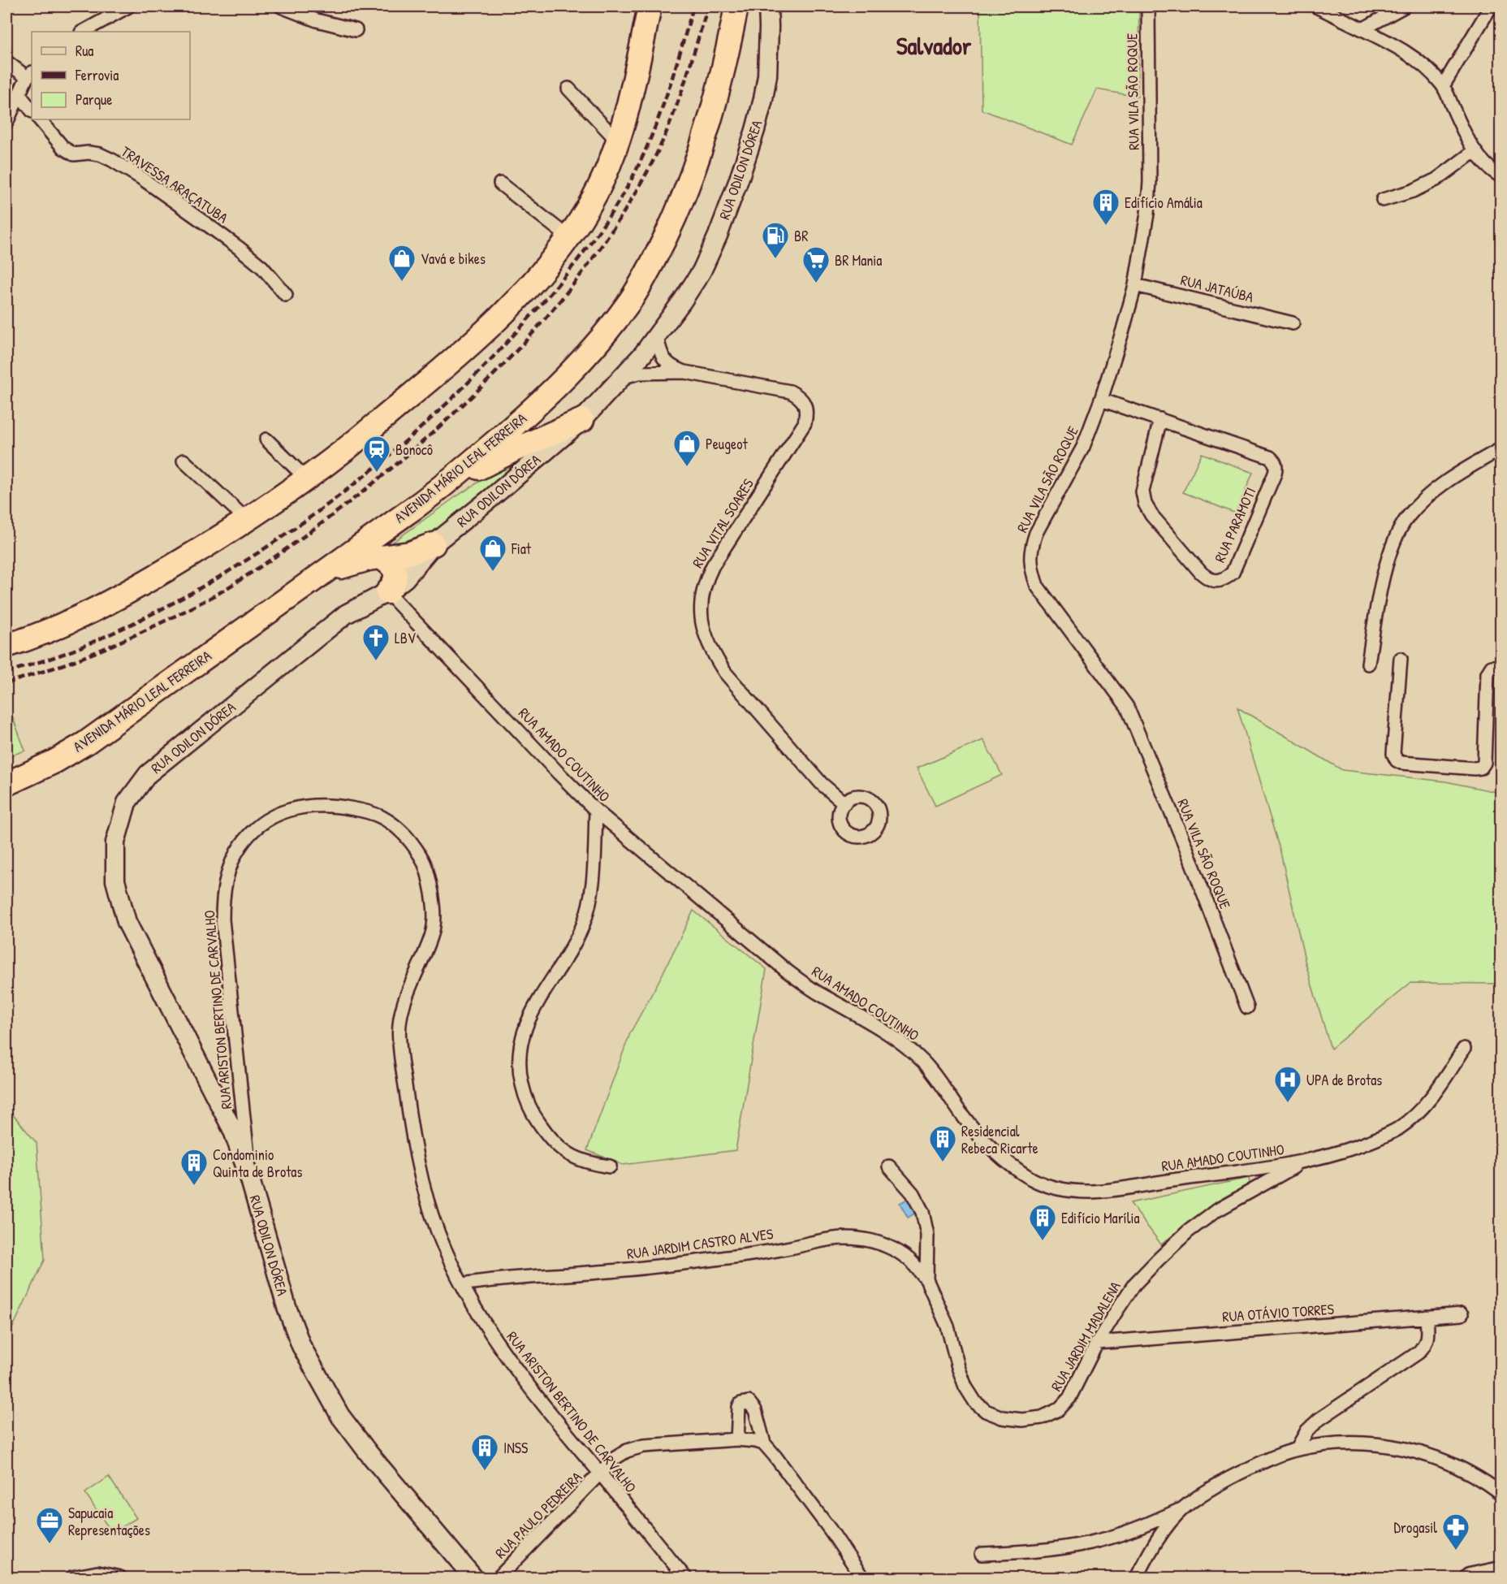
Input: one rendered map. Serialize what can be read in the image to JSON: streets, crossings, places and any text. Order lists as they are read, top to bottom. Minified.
{"streets":{"highway":["AVENIDA MÁRIO LEAL FERREIRA"],"street":["RUA VILA SÃO ROQUE","RUA ODILON DÓREA","TRAVESSA ARAÇATUBA","RUA JATAÚBA","RUA VITAL SOARES","RUA PARAMOTI","RUA AMADO COUTINHO","RUA ARISTON BERTINO DE CARVALHO","RUA JARDIM CASTRO ALVES","RUA OTÁVIO TORRES","RUA JARDIM MADALENA","RUA PAULO PEDREIRA"]},"crossings":[["RUA VILA SÃO ROQUE","RUA JATAÚBA"],["RUA VILA SÃO ROQUE","RUA PARAMOTI"],["RUA ODILON DÓREA","RUA VITAL SOARES"],["RUA ODILON DÓREA","RUA AMADO COUTINHO"],["RUA ODILON DÓREA","RUA ARISTON BERTINO DE CARVALHO"],["RUA AMADO COUTINHO","RUA JARDIM MADALENA"],["RUA ARISTON BERTINO DE CARVALHO","RUA JARDIM CASTRO ALVES"],["RUA ARISTON BERTINO DE CARVALHO","RUA PAULO PEDREIRA"],["RUA JARDIM CASTRO ALVES","RUA JARDIM MADALENA"],["RUA OTÁVIO TORRES","RUA JARDIM MADALENA"]],"districts":["Salvador"],"places":{"building":["Edifício Amália","Residencial Rebeca Ricarte","Condominio Quinta de Brotas","Edifício Marília","INSS"],"fuel station":["BR"],"shop":["Vavá e bikes","Peugeot","Fiat"],"supermarket":["BR Mania"],"station":["Bonocô"],"church":["LBV"],"hospital":["UPA de Brotas"],"office":["Sapucaia Representações"],"pharmacy":["Drogasil"]},"legend":["Rua","Ferrovia","Parque"]}
